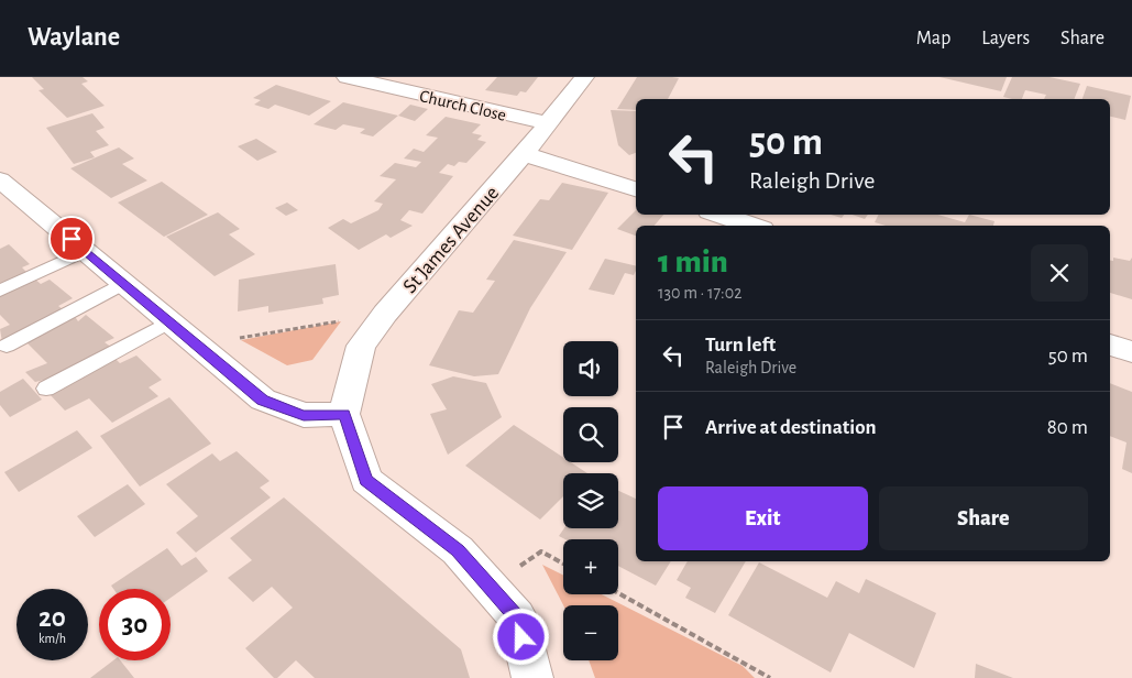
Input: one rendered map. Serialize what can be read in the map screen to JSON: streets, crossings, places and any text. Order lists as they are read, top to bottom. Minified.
{"streets":{"street":["Church Close","St James Avenue"]},"crossings":[["Church Close","St James Avenue"]],"page":{"header":"Waylane","nav":["Map","Layers","Share"],"turn":["50 m","Raleigh Drive"],"heading":["1 min","130 m · 17:02"],"list":[{"name":"Turn left","note":"Raleigh Drive","value":"50 m"},{"name":"Arrive at destination","value":"80 m"}],"map_buttons":["+","−"],"buttons":["Exit","Share"],"speed":"20 km/h","limit":"30"}}
